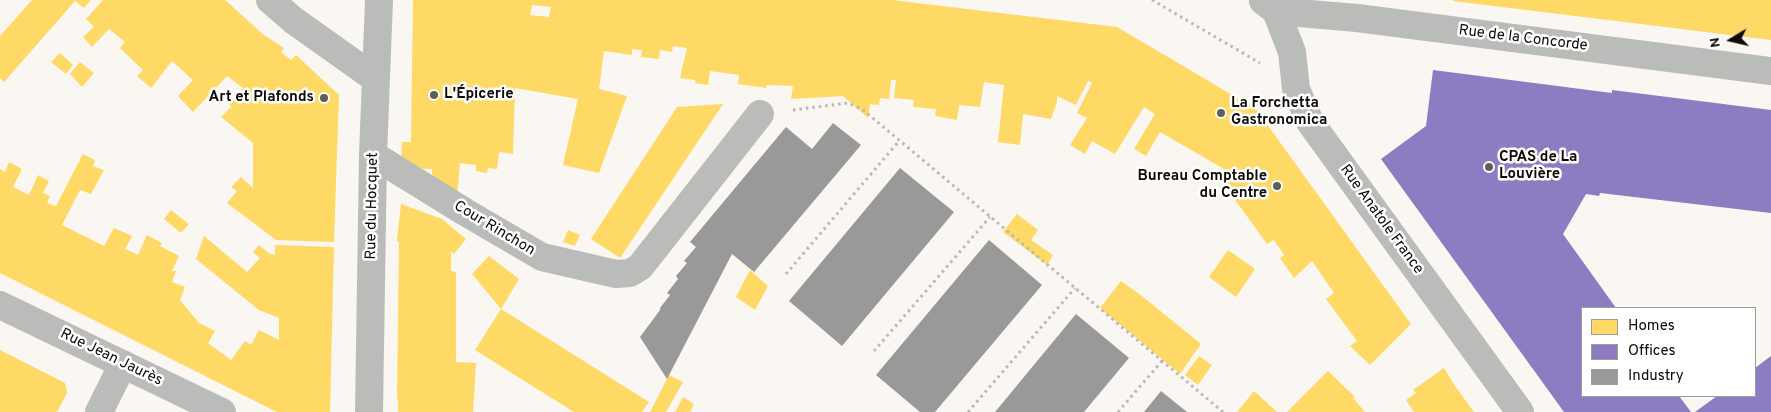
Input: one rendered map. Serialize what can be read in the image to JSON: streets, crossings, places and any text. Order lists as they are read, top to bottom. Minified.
{"streets":{"street":["Rue de la Concorde","Rue du Hocquet","Rue Anatole France","Cour Rinchon","Rue Jean Jaurès"]},"crossings":[["Rue de la Concorde","Rue Anatole France"],["Rue du Hocquet","Cour Rinchon"]],"places":["L'Épicerie","Art et Plafonds","La Forchetta Gastronomica","CPAS de La Louvière","Bureau Comptable du Centre"],"legend":["Homes","Offices","Industry"],"north":"left"}
